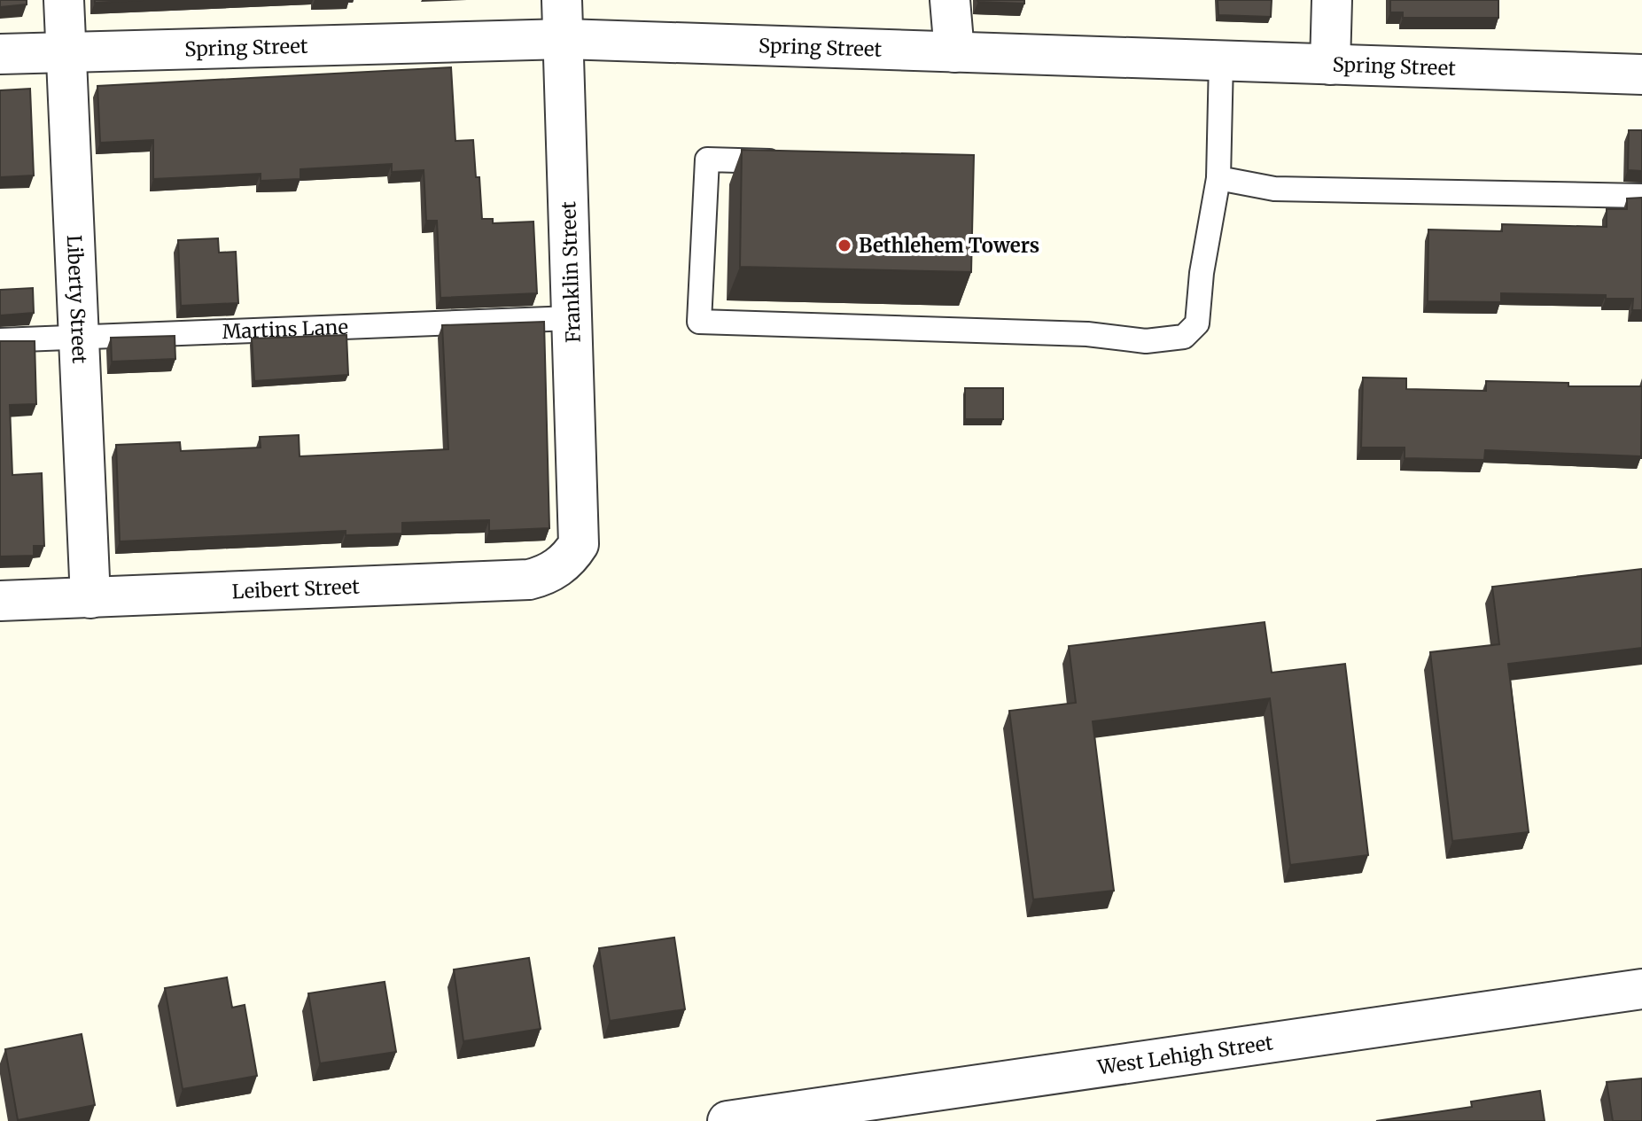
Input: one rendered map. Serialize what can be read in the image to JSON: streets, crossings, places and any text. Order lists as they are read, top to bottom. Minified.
{"streets":{"street":["Spring Street","Franklin Street","Liberty Street","Leibert Street","West Lehigh Street"],"lane":["Martins Lane"]},"crossings":[["Spring Street","Franklin Street"],["Spring Street","Liberty Street"],["Franklin Street","Martins Lane"],["Franklin Street","Leibert Street"],["Liberty Street","Martins Lane"],["Liberty Street","Leibert Street"]],"places":["Bethlehem Towers"]}
